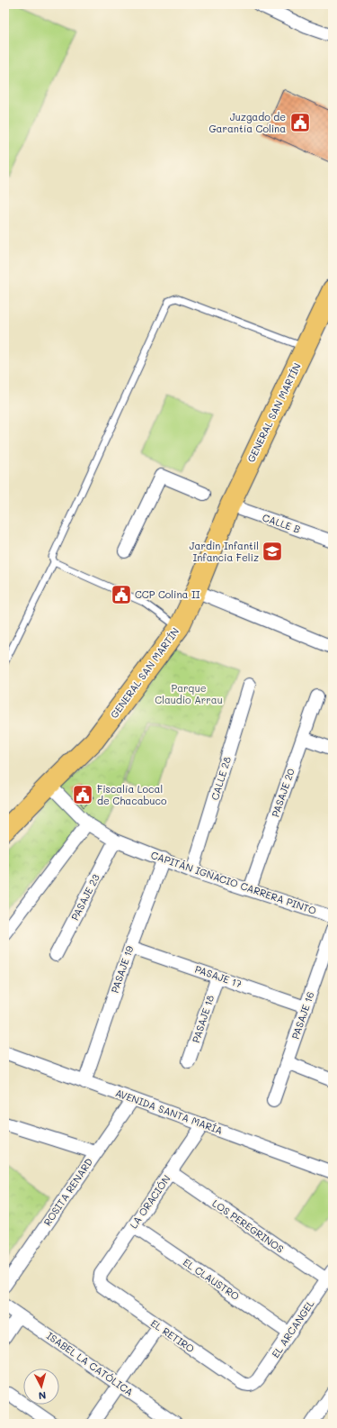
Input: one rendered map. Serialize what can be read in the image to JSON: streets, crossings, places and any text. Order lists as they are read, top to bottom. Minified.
{"streets":{"main road":["GENERAL SAN MARTÍN"],"street":["CALLE B","CALLE 28","PASAJE 20","CAPITÁN IGNACIO CARRERA PINTO","PASAJE 23","PASAJE 19","PASAJE 17","PASAJE 16","PASAJE 18","AVENIDA SANTA MARÍA","ROSITA RENARD","LA ORACIÓN","LOS PEREGRINOS","EL CLAUSTRO","EL ARCANGEL","EL RETIRO","ISABEL LA CATÓLICA"]},"crossings":[["GENERAL SAN MARTÍN","CALLE B"],["GENERAL SAN MARTÍN","CAPITÁN IGNACIO CARRERA PINTO"],["CALLE 28","CAPITÁN IGNACIO CARRERA PINTO"],["PASAJE 20","CAPITÁN IGNACIO CARRERA PINTO"],["CAPITÁN IGNACIO CARRERA PINTO","PASAJE 23"],["CAPITÁN IGNACIO CARRERA PINTO","PASAJE 19"],["PASAJE 19","PASAJE 17"],["PASAJE 19","AVENIDA SANTA MARÍA"],["PASAJE 17","PASAJE 16"],["PASAJE 17","PASAJE 18"],["AVENIDA SANTA MARÍA","ROSITA RENARD"],["AVENIDA SANTA MARÍA","LA ORACIÓN"],["LA ORACIÓN","LOS PEREGRINOS"],["LA ORACIÓN","EL CLAUSTRO"],["LA ORACIÓN","EL RETIRO"],["LOS PEREGRINOS","EL ARCANGEL"],["EL CLAUSTRO","EL ARCANGEL"],["EL ARCANGEL","EL RETIRO"]],"parks":["Parque Claudio Arrau"],"places":{"public building":["Juzgado de Garantía Colina","CCP Colina II","Fiscalía Local de Chacabuco"],"school or university":["Jardin Infantil Infancia Feliz"]},"north":"bottom"}
